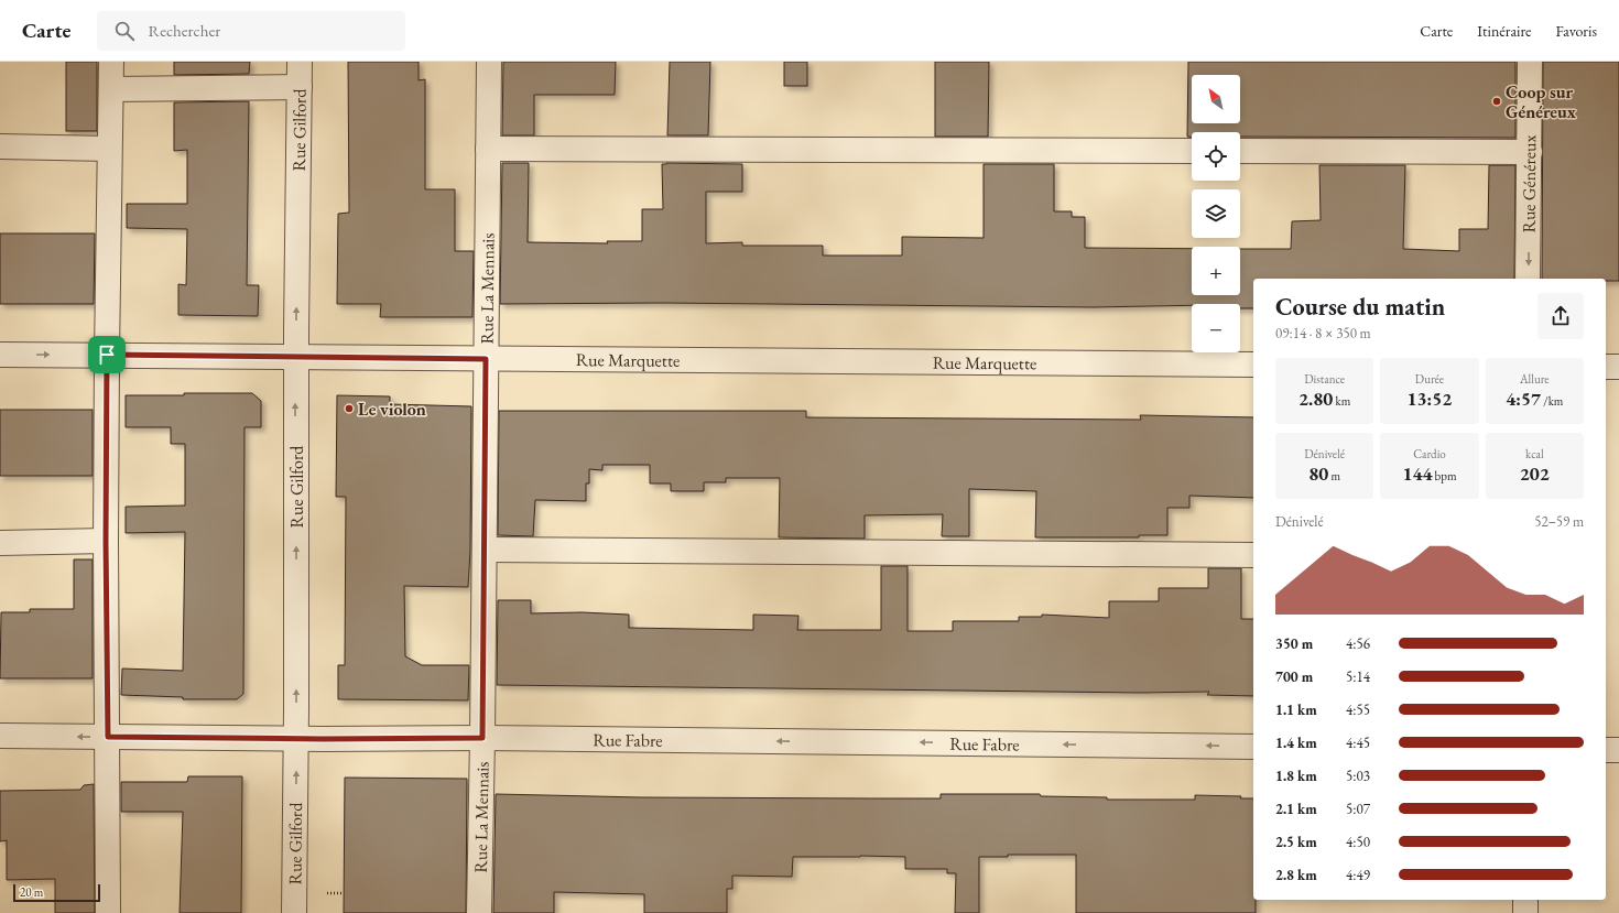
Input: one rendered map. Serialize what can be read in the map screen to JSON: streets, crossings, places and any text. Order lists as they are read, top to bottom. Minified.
{"streets":{"street":["Rue Gilford","Rue Généreux","Rue La Mennais","Rue Marquette","Rue Fabre"]},"crossings":[["Rue Gilford","Rue Marquette"],["Rue Gilford","Rue Fabre"],["Rue La Mennais","Rue Marquette"],["Rue La Mennais","Rue Fabre"]],"one_way":["Rue Généreux"],"places":["Coop sur Généreux","Le violon"],"scale_bar":"20 m","north":"top left","page":{"header":"Carte","search":"Rechercher","nav":["Carte","Itinéraire","Favoris"],"map_buttons":["+","−"],"heading":["Course du matin","09:14 · 8 × 350 m"],"stats":[["Distance","2.80 km"],["Durée","13:52"],["Allure","4:57 /km"],["Dénivelé","80 m"],["Cardio","144 bpm"],["kcal","202"]],"chart":["Dénivelé","52–59 m"],"list":[{"name":"350 m","note":"4:56"},{"name":"700 m","note":"5:14"},{"name":"1.1 km","note":"4:55"},{"name":"1.4 km","note":"4:45"},{"name":"1.8 km","note":"5:03"},{"name":"2.1 km","note":"5:07"},{"name":"2.5 km","note":"4:50"},{"name":"2.8 km","note":"4:49"}],"scale":"20 m"}}
